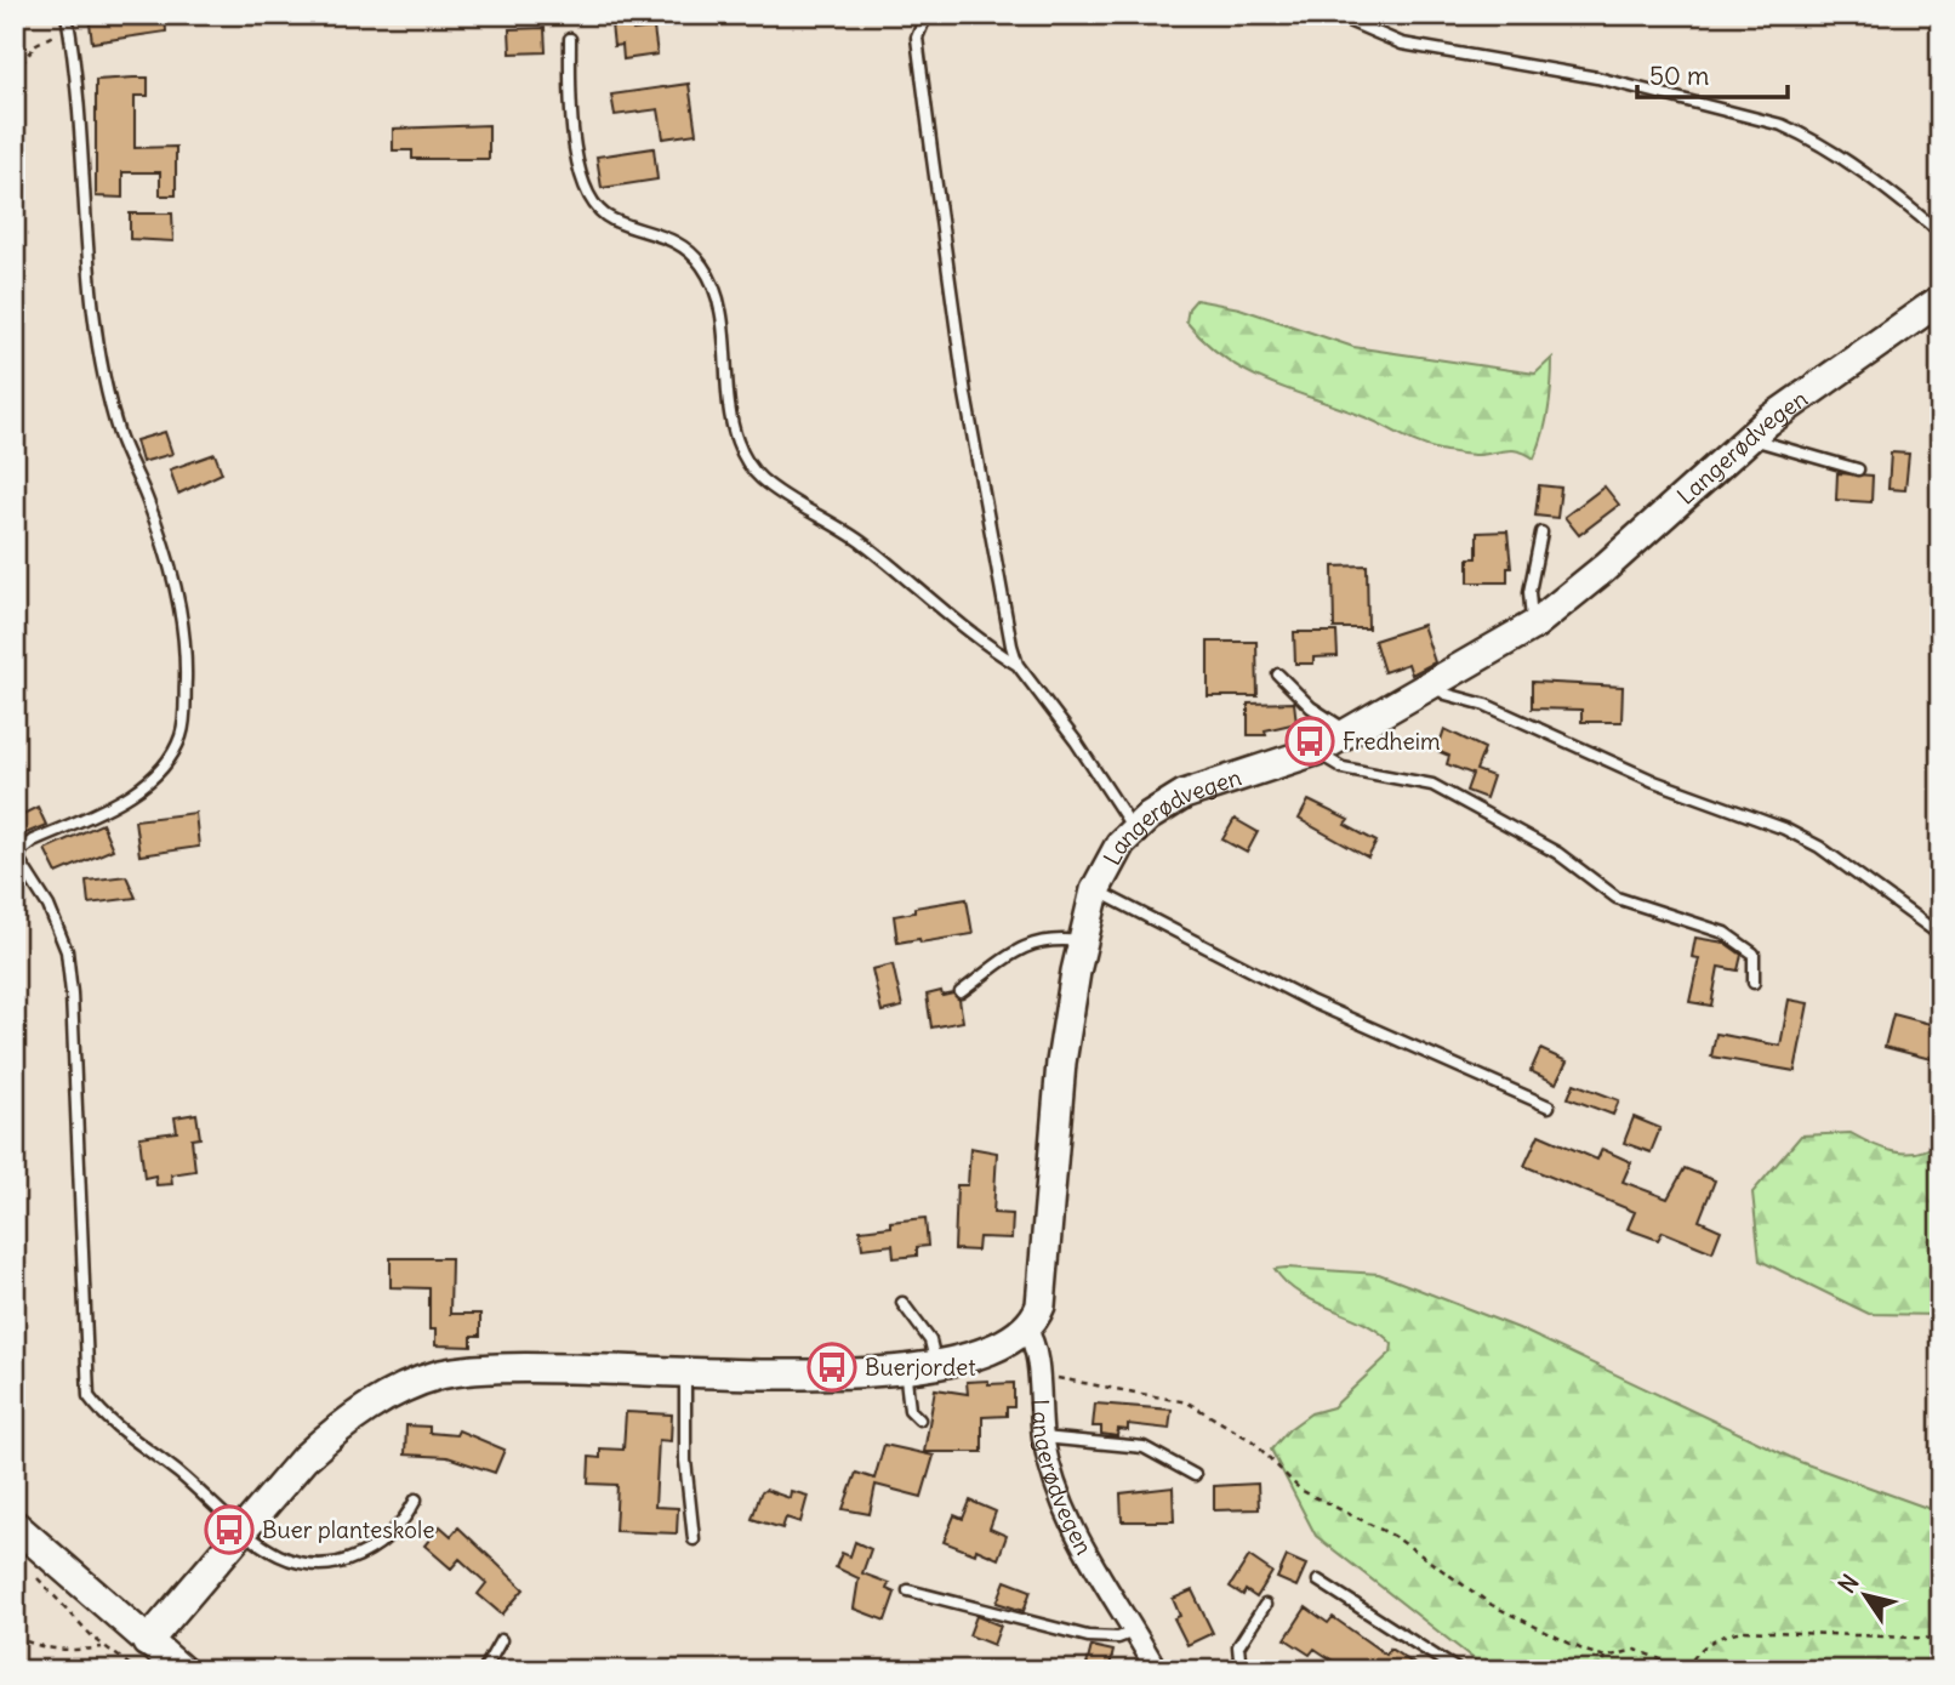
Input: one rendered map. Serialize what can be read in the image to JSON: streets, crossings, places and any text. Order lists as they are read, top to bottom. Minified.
{"streets":{"main road":["Langerødvegen"]},"places":{"bus stop":["Fredheim","Buerjordet","Buer planteskole"]},"scale_bar":"50 m","north":"top left"}
